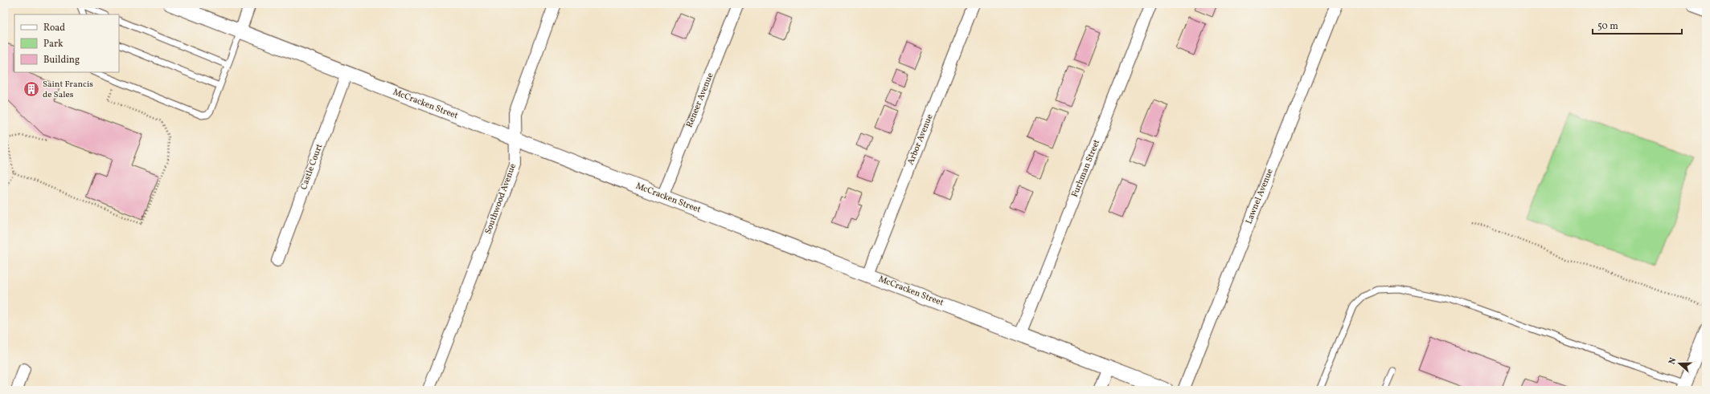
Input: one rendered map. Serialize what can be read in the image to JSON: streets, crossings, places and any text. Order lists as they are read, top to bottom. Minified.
{"streets":{"street":["Reneer Avenue","McCracken Street","Arbor Avenue","Castle Court","Furhman Street","Lawnel Avenue","Southwood Avenue"]},"crossings":[["Reneer Avenue","McCracken Street"],["McCracken Street","Arbor Avenue"],["McCracken Street","Castle Court"],["McCracken Street","Furhman Street"],["McCracken Street","Southwood Avenue"]],"places":{"building":["Saint Francis de Sales"]},"legend":["Road","Park","Building"],"scale_bar":"50 m","north":"left"}
